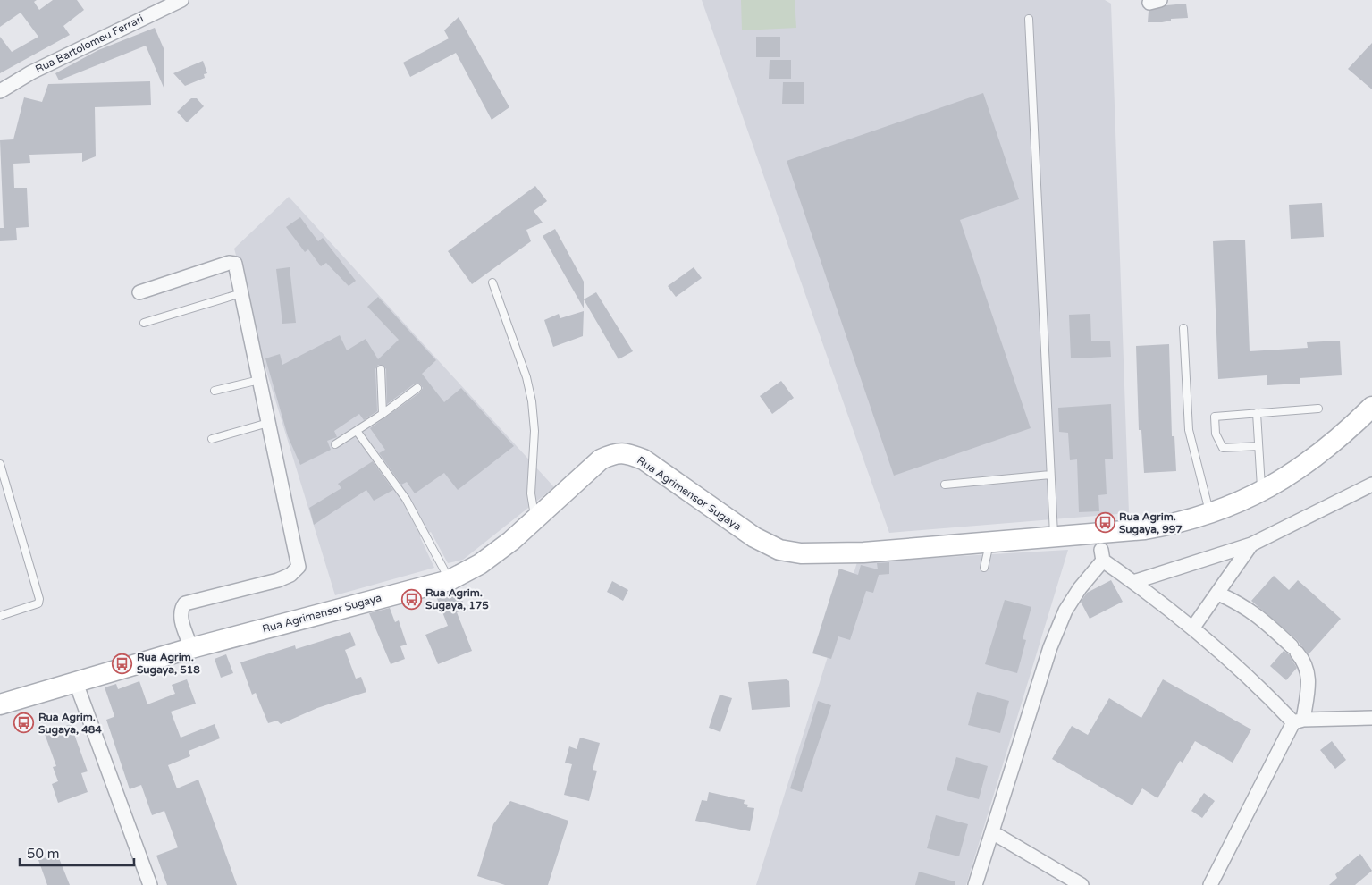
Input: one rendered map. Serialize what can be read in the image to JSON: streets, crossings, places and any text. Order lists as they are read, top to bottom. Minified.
{"streets":{"main road":["Rua Agrimensor Sugaya"],"street":["Rua Bartolomeu Ferrari"]},"places":{"bus stop":["Rua Agrim. Sugaya, 997","Rua Agrim. Sugaya, 175","Rua Agrim. Sugaya, 518","Rua Agrim. Sugaya, 484"]},"scale_bar":"50 m"}
